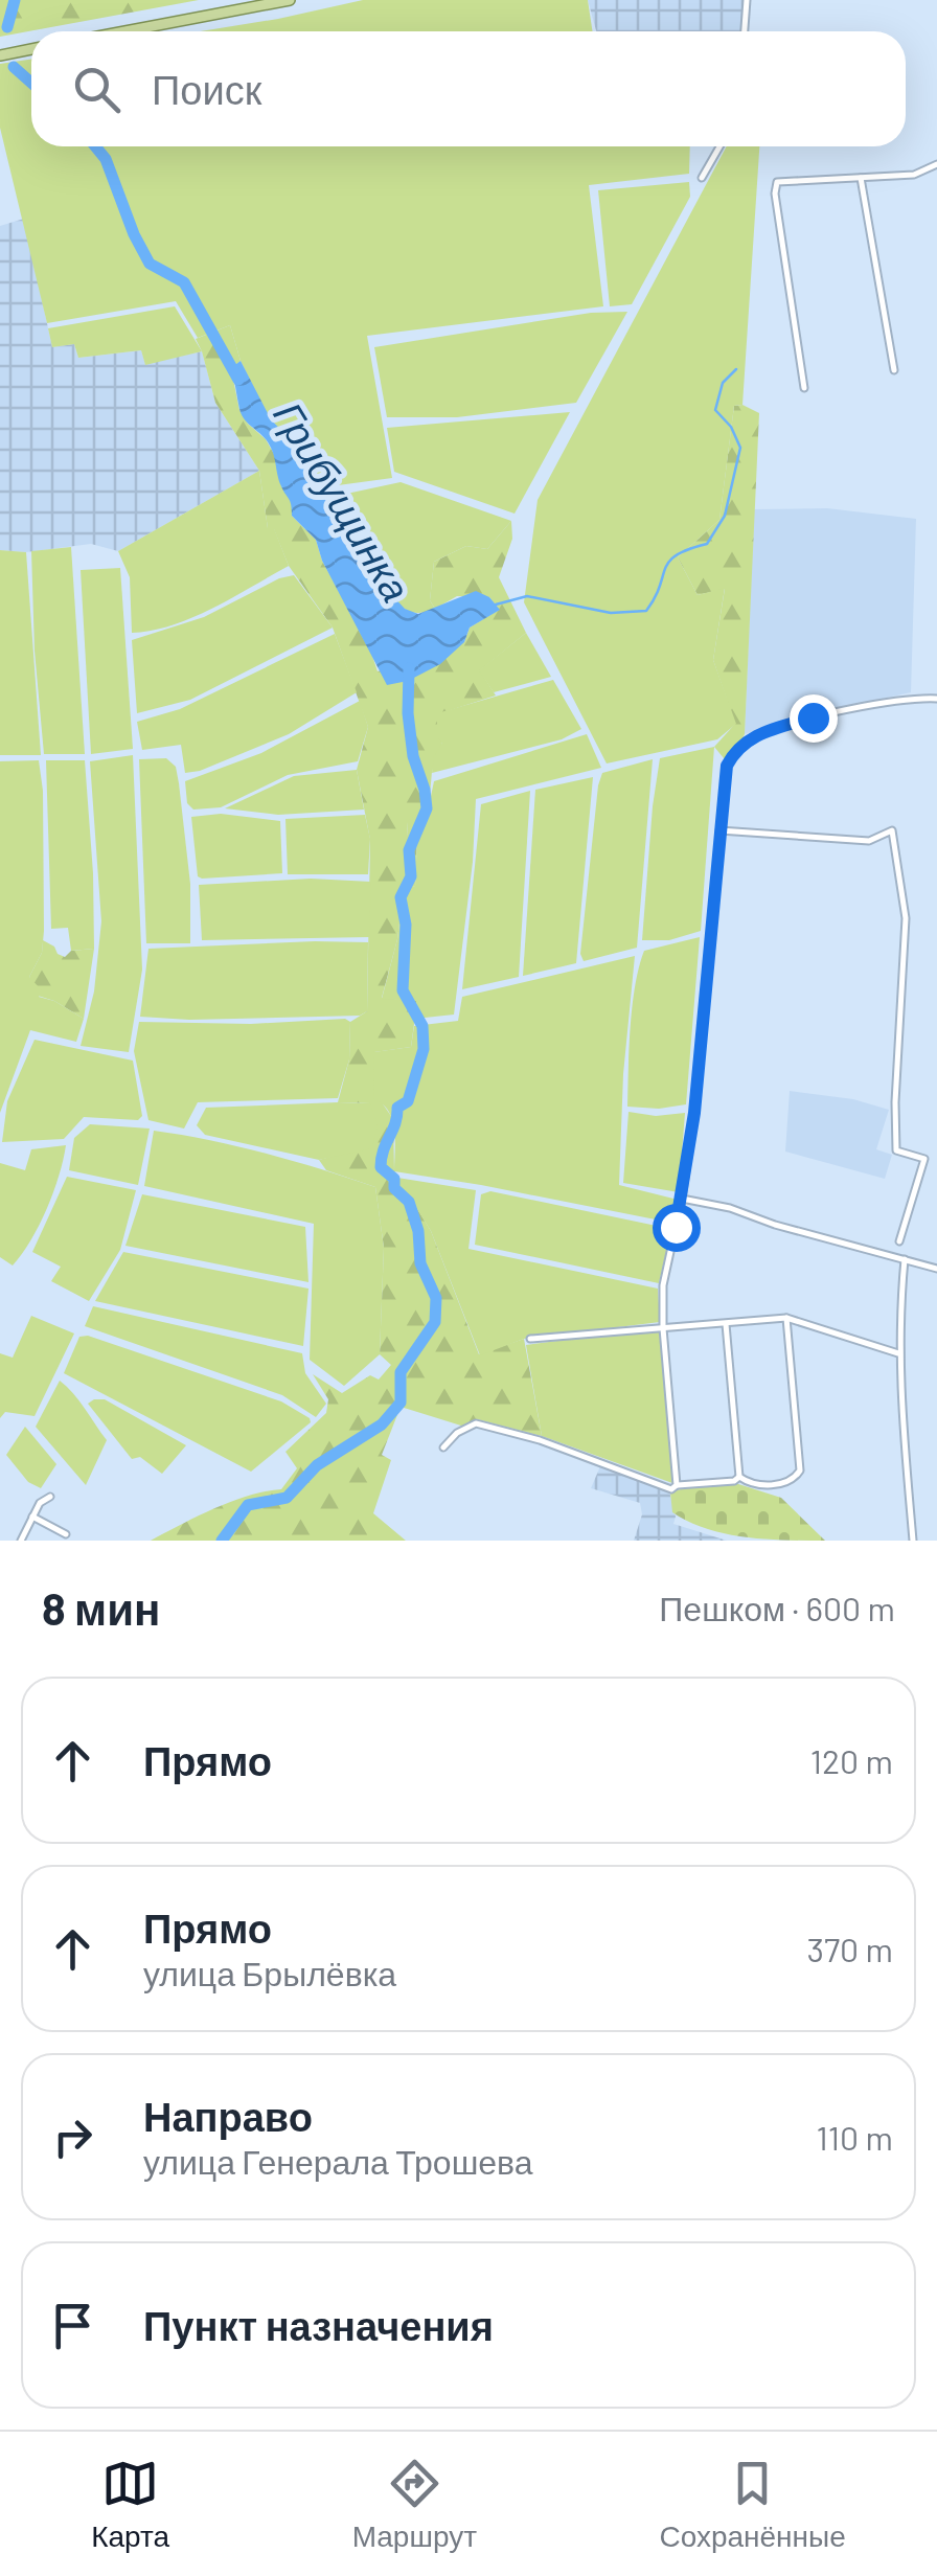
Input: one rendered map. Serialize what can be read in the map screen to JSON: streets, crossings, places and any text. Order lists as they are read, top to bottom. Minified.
{"water":["Грибущинка"],"page":{"search":"Поиск","heading":["8 мин","Пешком · 600 m"],"list":[["Прямо","120 m"],["Прямо","улица Брылёвка","370 m"],["Направо","улица Генерала Трошева","110 m"],"Пункт назначения"],"nav":["Карта","Маршрут","Сохранённые"]}}
